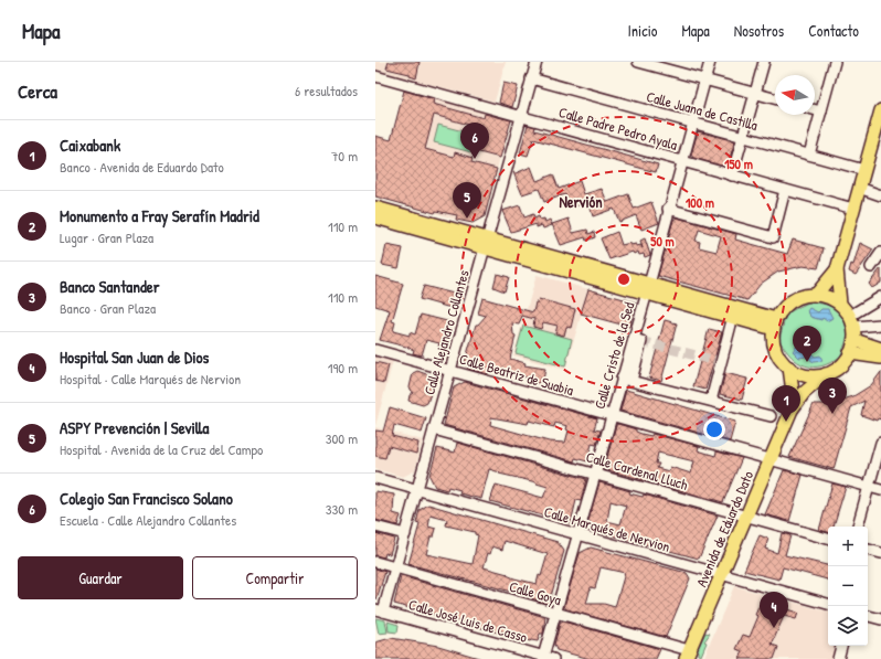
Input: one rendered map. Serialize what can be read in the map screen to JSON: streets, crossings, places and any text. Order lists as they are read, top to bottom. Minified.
{"streets":{"main road":["Avenida de Eduardo Dato"],"street":["Calle Juana de Castilla","Calle Padre Pedro Ayala","Calle Alejandro Collantes","Calle Cristo de la Sed","Calle Beatriz de Suabia","Calle Cardenal Lluch","Calle Marqués de Nervion","Calle Goya","Calle José Luis de Casso"]},"crossings":[["Calle Juana de Castilla","Calle Alejandro Collantes"],["Calle Juana de Castilla","Calle Cristo de la Sed"],["Calle Padre Pedro Ayala","Calle Alejandro Collantes"],["Calle Padre Pedro Ayala","Calle Cristo de la Sed"],["Calle Alejandro Collantes","Calle Beatriz de Suabia"],["Calle Alejandro Collantes","Calle Cardenal Lluch"],["Calle Alejandro Collantes","Calle Marqués de Nervion"],["Calle Alejandro Collantes","Calle Goya"],["Calle Alejandro Collantes","Calle José Luis de Casso"],["Calle Cristo de la Sed","Calle Beatriz de Suabia"],["Calle Cristo de la Sed","Calle Cardenal Lluch"],["Calle Cristo de la Sed","Calle Marqués de Nervion"],["Calle Cristo de la Sed","Calle Goya"],["Calle Cristo de la Sed","Calle José Luis de Casso"],["Calle Beatriz de Suabia","Avenida de Eduardo Dato"],["Calle Cardenal Lluch","Avenida de Eduardo Dato"],["Calle Marqués de Nervion","Avenida de Eduardo Dato"],["Avenida de Eduardo Dato","Calle Goya"]],"districts":["Nervión"],"north":"left","page":{"header":"Mapa","nav":["Inicio","Mapa","Nosotros","Contacto"],"heading":["Cerca","6 resultados"],"list":[{"mark":"1","name":"Caixabank","note":"Banco · Avenida de Eduardo Dato","value":"70 m"},{"mark":"2","name":"Monumento a Fray Serafín Madrid","note":"Lugar · Gran Plaza","value":"110 m"},{"mark":"3","name":"Banco Santander","note":"Banco · Gran Plaza","value":"110 m"},{"mark":"4","name":"Hospital San Juan de Dios","note":"Hospital · Calle Marqués de Nervion","value":"190 m"},{"mark":"5","name":"ASPY Prevención | Sevilla","note":"Hospital · Avenida de la Cruz del Campo","value":"300 m"},{"mark":"6","name":"Colegio San Francisco Solano","note":"Escuela · Calle Alejandro Collantes","value":"330 m"}],"pins":["6","5","2","3","1","4"],"map_buttons":["+","−"],"buttons":["Guardar","Compartir"]},"rings":["150 m","100 m","50 m"]}
